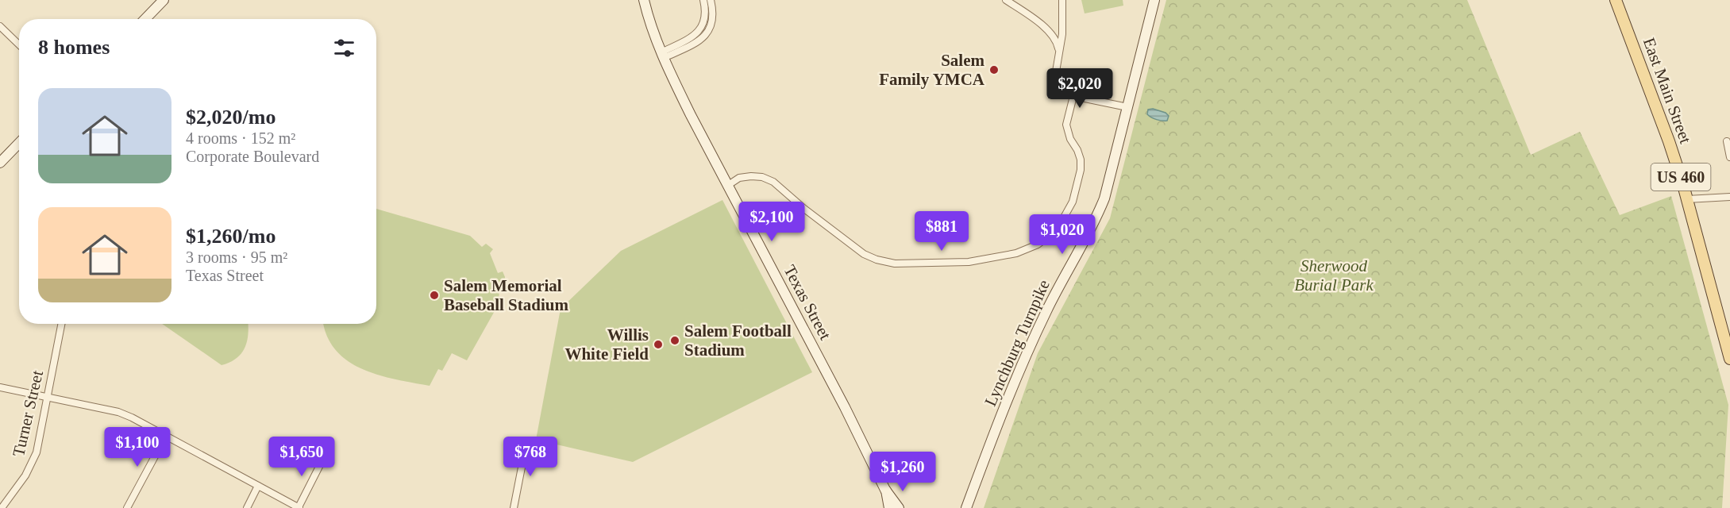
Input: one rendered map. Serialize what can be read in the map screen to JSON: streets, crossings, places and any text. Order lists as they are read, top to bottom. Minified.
{"streets":{"main road":["East Main Street","US 460","Texas Street","Lynchburg Turnpike"],"street":["Turner Street"]},"parks":["Sherwood Burial Park"],"places":["Salem Family YMCA","Salem Memorial Baseball Stadium","Salem Football Stadium","Willis White Field"],"page":{"heading":"8 homes","price":["$2,020","$2,100","$881","$1,020","$1,100","$1,650","$768","$1,260"],"list":[{"name":"$2,020/mo","note":"4 rooms · 152 m² · Corporate Boulevard"},{"name":"$1,260/mo","note":"3 rooms · 95 m² · Texas Street"}]}}
